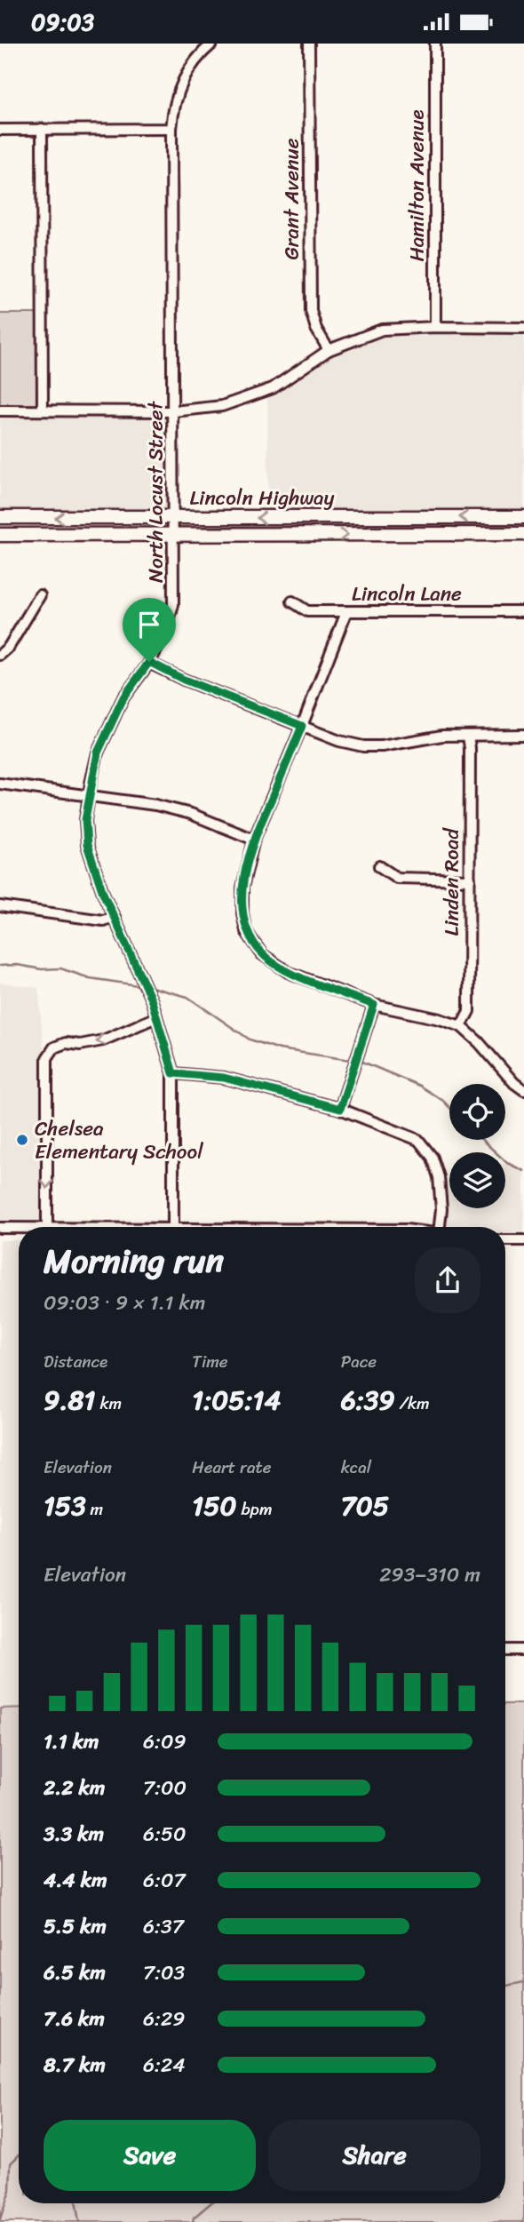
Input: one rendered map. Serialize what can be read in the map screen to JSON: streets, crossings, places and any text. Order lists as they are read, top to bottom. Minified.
{"streets":{"main road":["Lincoln Highway"],"street":["Hamilton Avenue","Grant Avenue","North Locust Street","Lincoln Lane","Linden Road"]},"crossings":[["North Locust Street","Lincoln Highway"]],"places":["Chelsea Elementary School"],"page":{"status":"09:03","heading":["Morning run","09:03 · 9 × 1.1 km"],"stats":[["Distance","9.81 km"],["Time","1:05:14"],["Pace","6:39 /km"],["Elevation","153 m"],["Heart rate","150 bpm"],["kcal","705"]],"chart":["Elevation","293–310 m"],"list":[{"name":"1.1 km","note":"6:09"},{"name":"2.2 km","note":"7:00"},{"name":"3.3 km","note":"6:50"},{"name":"4.4 km","note":"6:07"},{"name":"5.5 km","note":"6:37"},{"name":"6.5 km","note":"7:03"},{"name":"7.6 km","note":"6:29"},{"name":"8.7 km","note":"6:24"}],"buttons":["Save","Share"]}}
